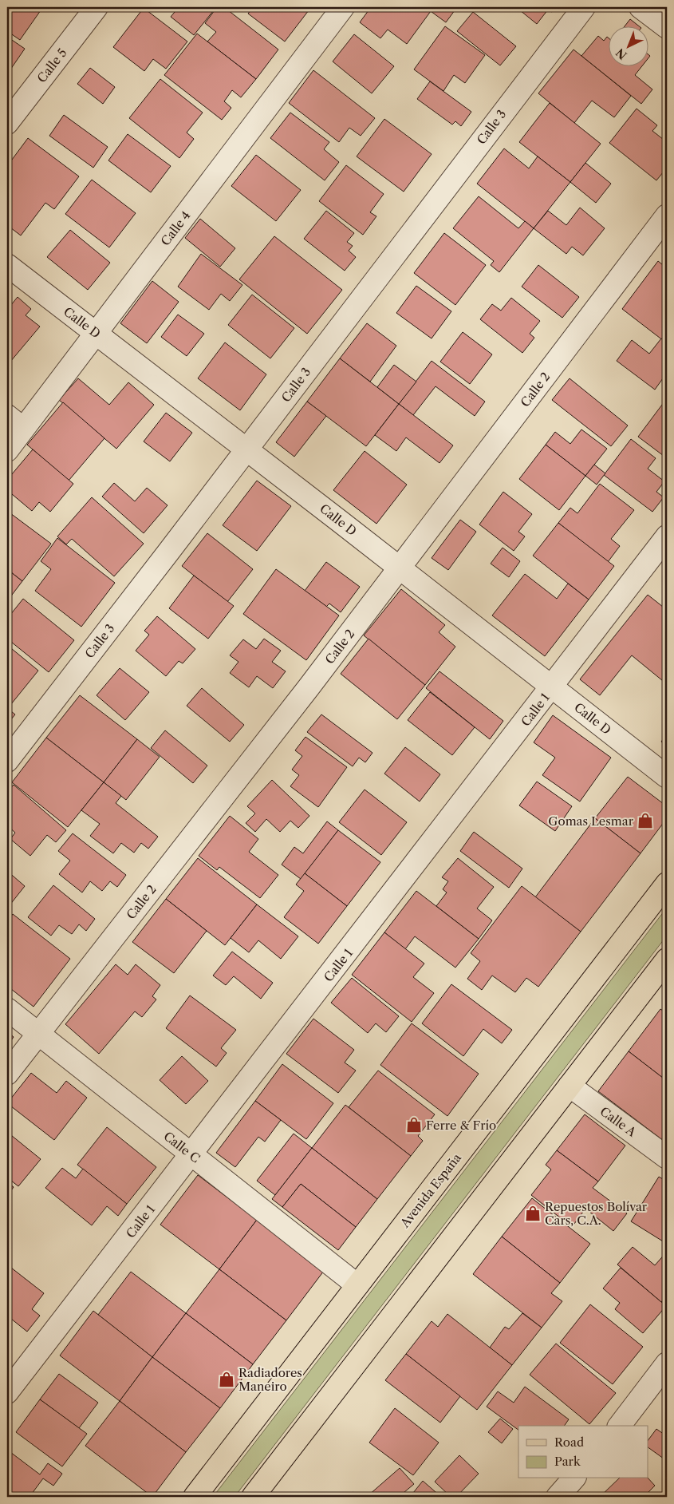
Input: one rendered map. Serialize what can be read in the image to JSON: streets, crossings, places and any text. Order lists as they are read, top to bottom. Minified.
{"streets":{"main road":["Avenida España"],"street":["Calle 5","Calle 3","Calle 4","Calle D","Calle 2","Calle 1","Calle A","Calle C"]},"crossings":[["Calle 3","Calle D"],["Calle 4","Calle D"],["Calle D","Calle 2"],["Calle D","Calle 1"],["Calle 2","Calle C"],["Calle 1","Calle C"],["Calle C","Avenida España"]],"places":{"shop":["Gomas Lesmar","Ferre & Frío","Repuestos Bolívar Cars, C.A.","Radiadores Maneiro"]},"legend":["Road","Park"],"north":"bottom left"}
